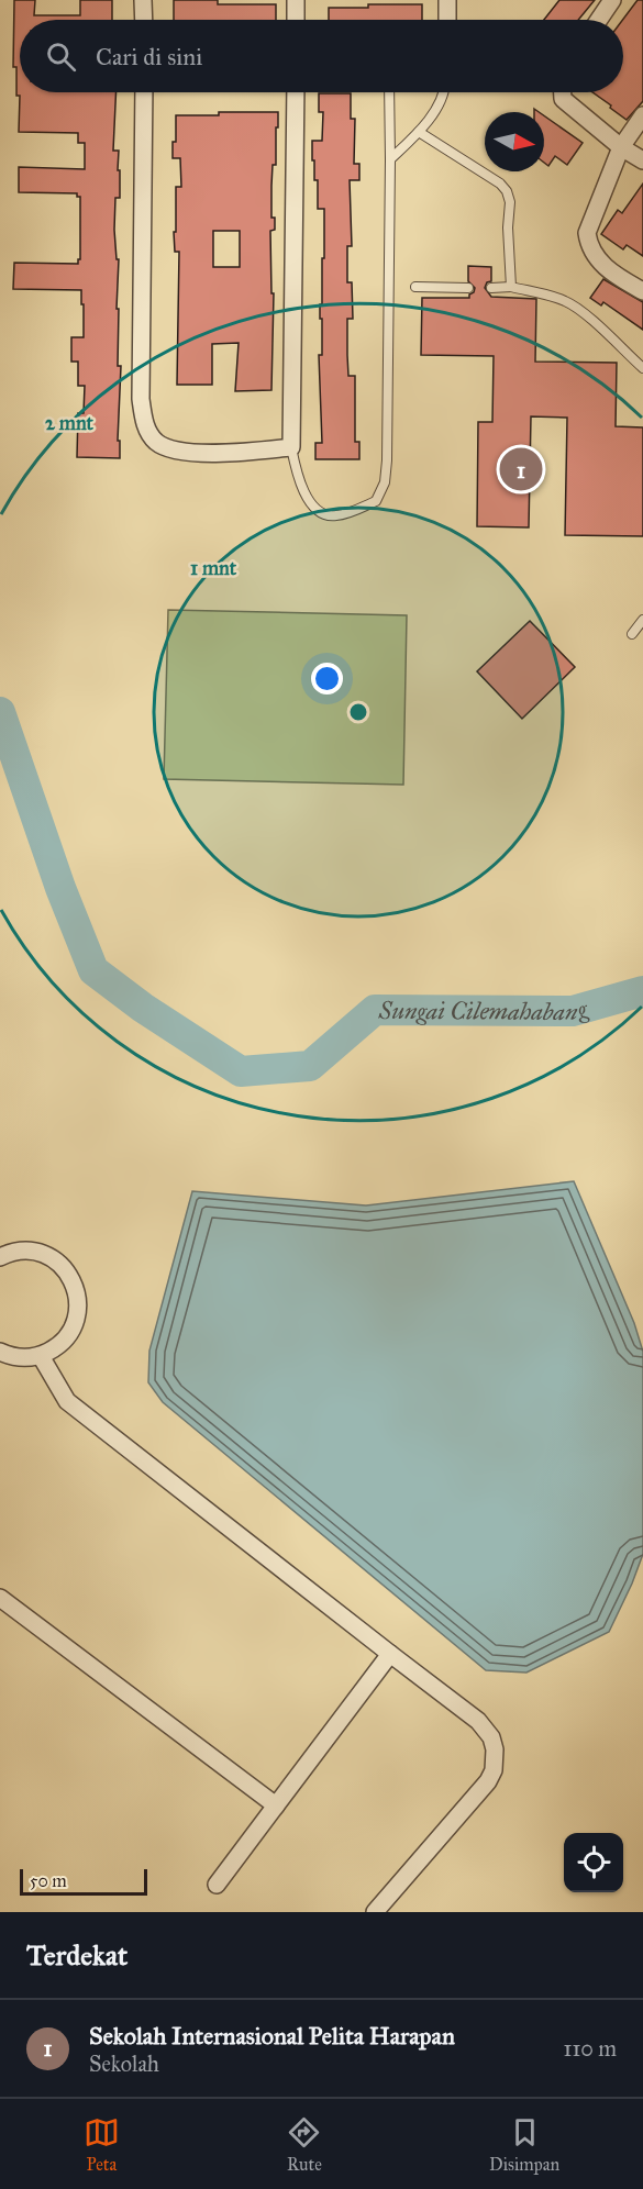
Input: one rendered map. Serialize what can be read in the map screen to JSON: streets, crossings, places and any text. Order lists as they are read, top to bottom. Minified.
{"water":["Sungai Cilemahabang"],"scale_bar":"50 m","north":"right","page":{"search":"Cari di sini","pins":"1","scale":"50 m","heading":"Terdekat","list":[{"mark":"1","name":"Sekolah Internasional Pelita Harapan","note":"Sekolah","value":"110 m"}],"nav":["Peta","Rute","Disimpan"]},"rings":["2 mnt","1 mnt"]}
